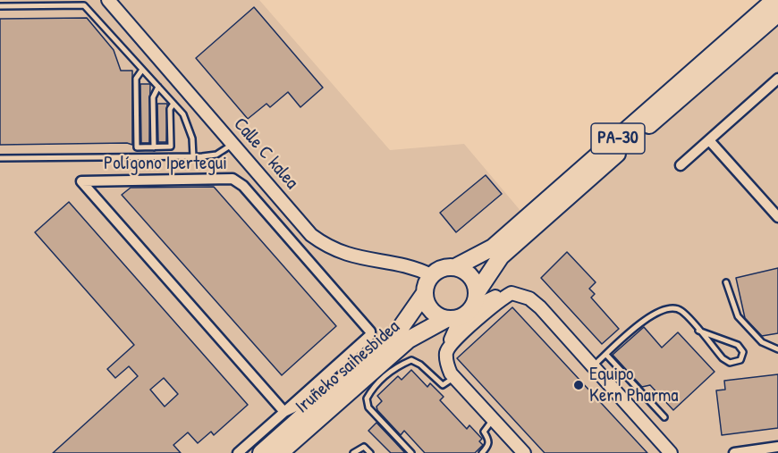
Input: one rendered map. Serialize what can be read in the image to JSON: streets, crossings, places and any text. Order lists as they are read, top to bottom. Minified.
{"streets":{"highway":["PA-30","Iruñeko saihesbidea"],"street":["Calle C kalea","Polígono Ipertegui"]},"crossings":[["PA-30","Calle C kalea"],["PA-30","Iruñeko saihesbidea"],["Calle C kalea","Iruñeko saihesbidea"],["Polígono Ipertegui","Iruñeko saihesbidea"]],"places":["Equipo Kern Pharma"]}
